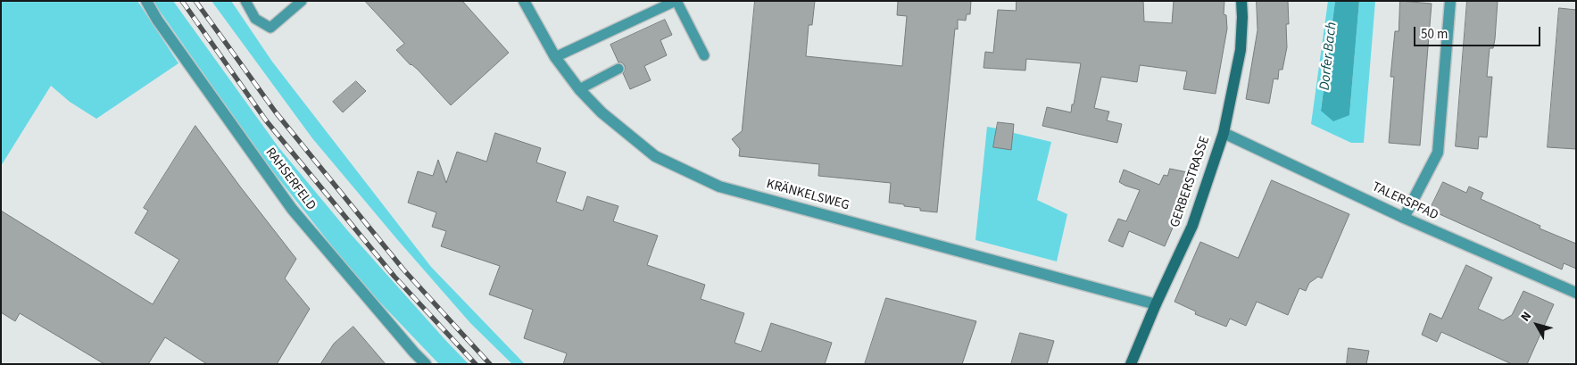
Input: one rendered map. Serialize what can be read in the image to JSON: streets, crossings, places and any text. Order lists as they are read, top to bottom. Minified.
{"streets":{"street":["RAHSERFELD","GERBERSTRASSE","KRÄNKELSWEG","TALERSPFAD"]},"crossings":[["GERBERSTRASSE","KRÄNKELSWEG"],["GERBERSTRASSE","TALERSPFAD"]],"water":["Dorfer Bach"],"scale_bar":"50 m","north":"top left"}
